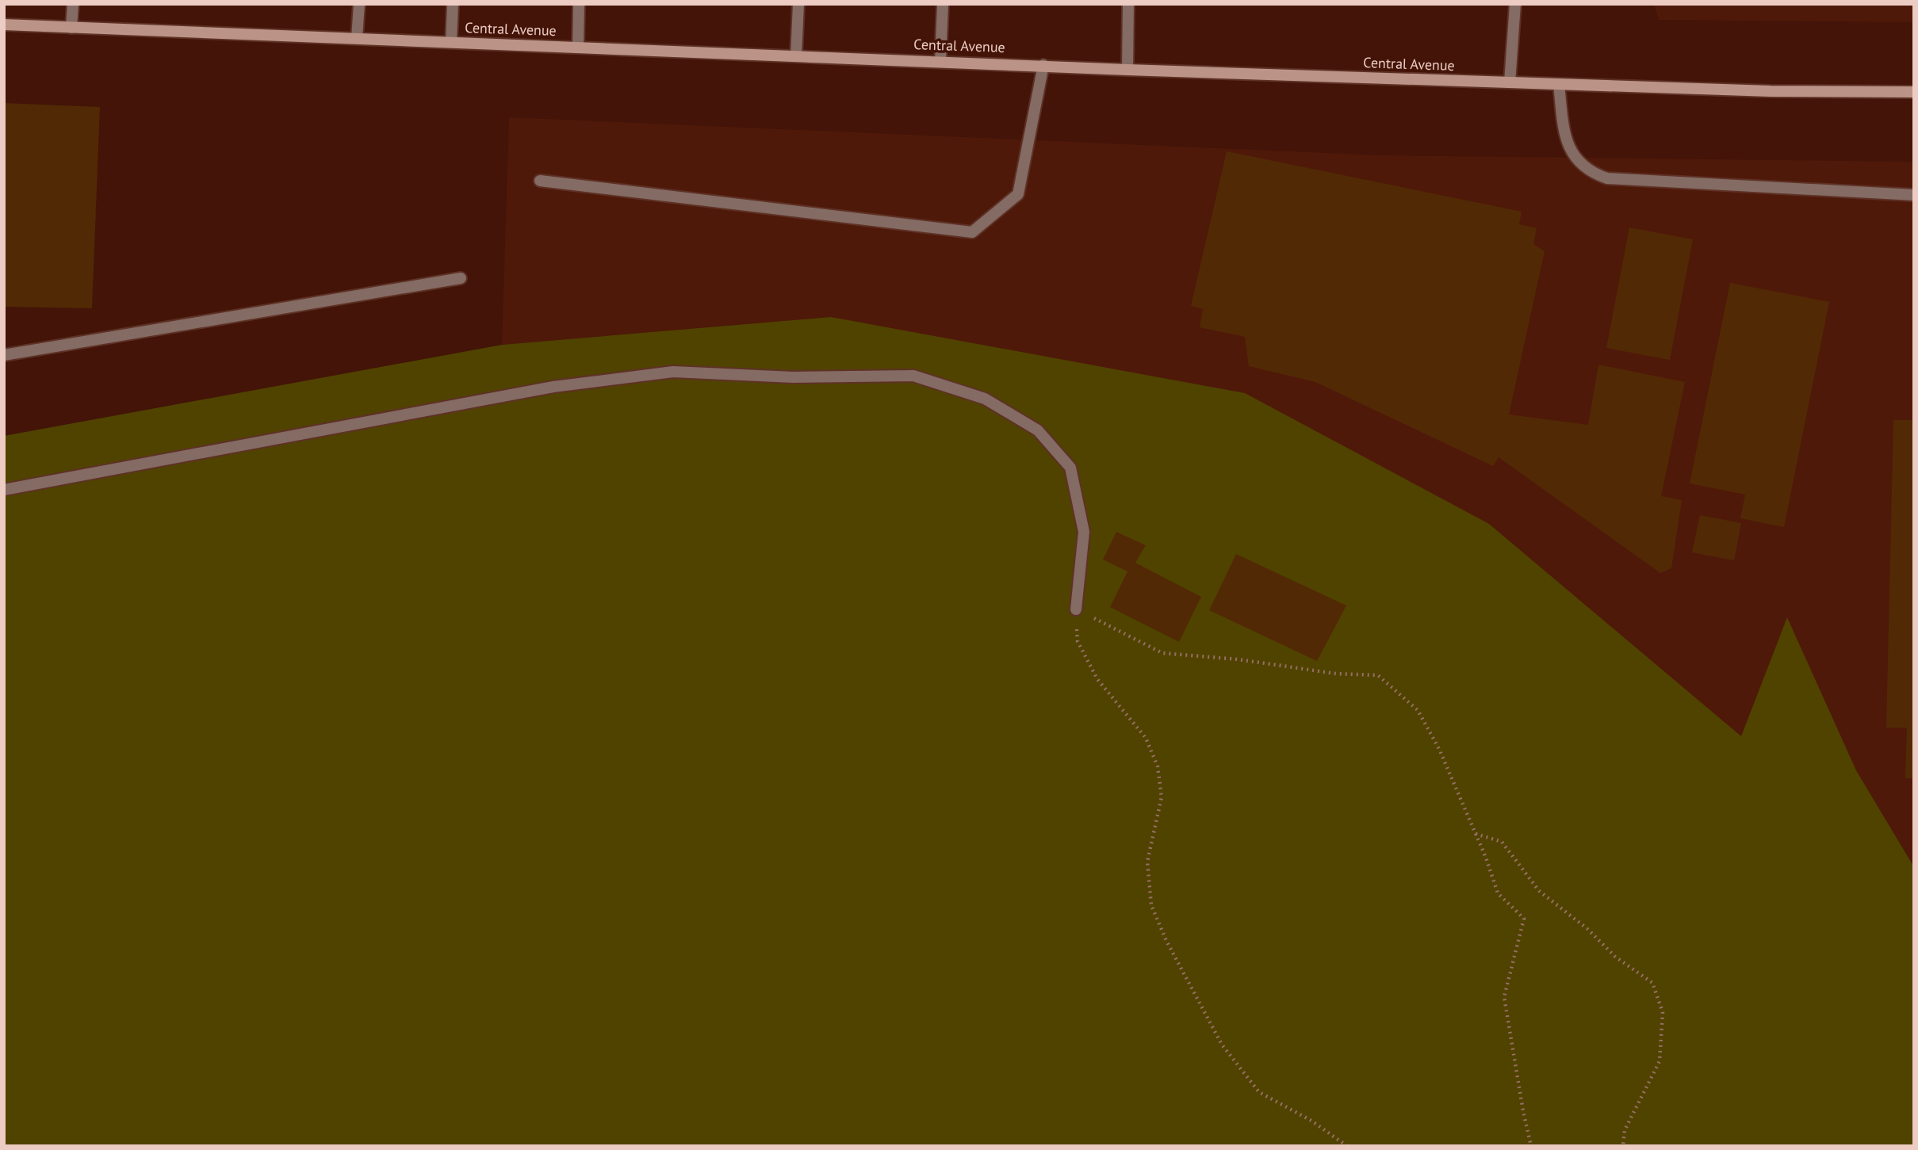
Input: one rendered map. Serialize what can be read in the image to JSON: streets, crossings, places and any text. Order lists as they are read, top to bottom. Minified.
{"streets":{"main road":["Central Avenue"]}}
